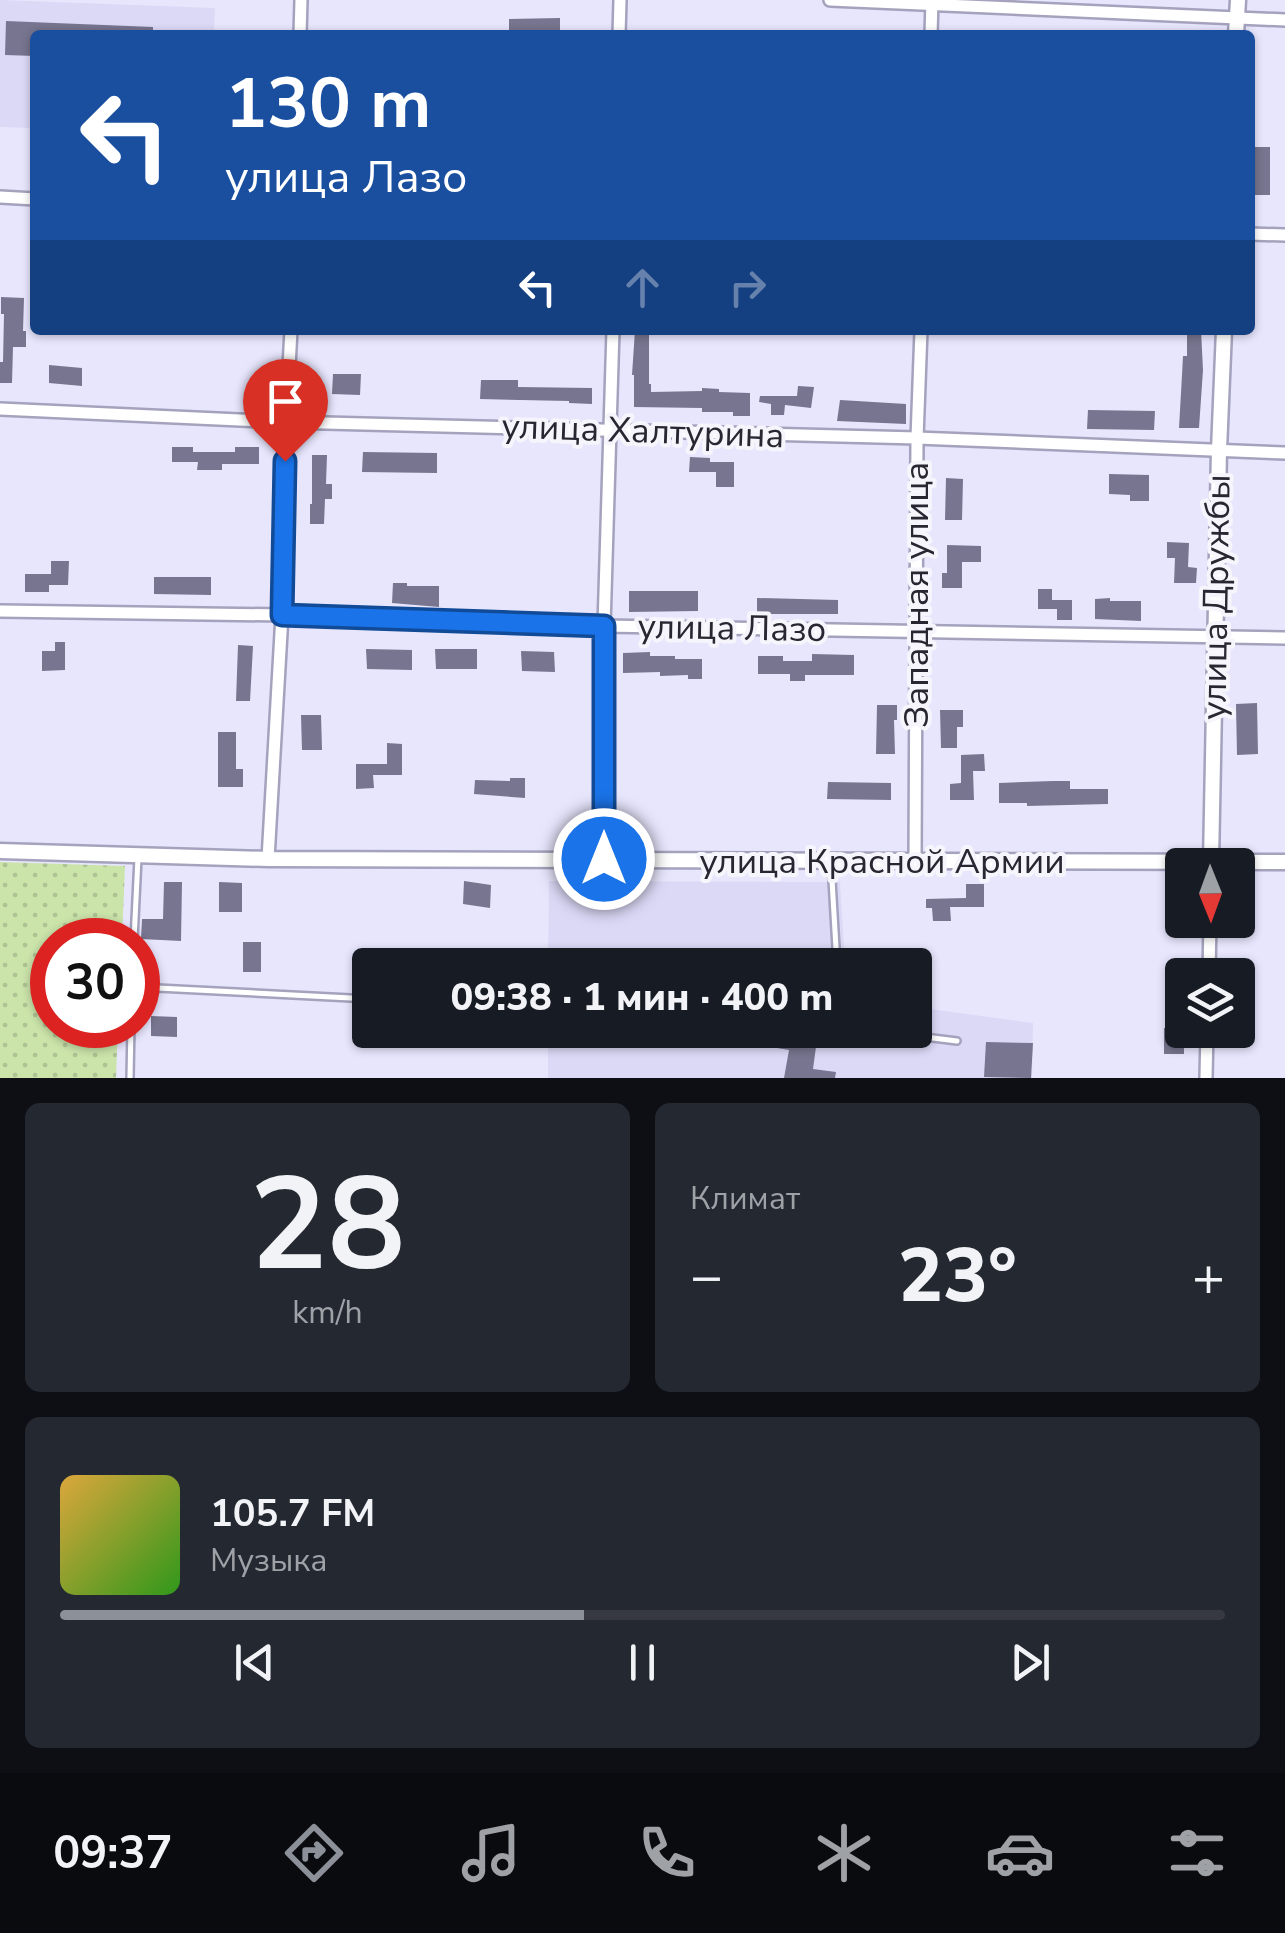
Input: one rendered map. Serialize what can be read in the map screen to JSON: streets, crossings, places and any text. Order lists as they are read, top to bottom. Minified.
{"streets":{"street":["улица Халтурина","Западная улица","улица Дружбы","улица Лазо","улица Красной Армии"]},"crossings":[["улица Халтурина","Западная улица"],["улица Халтурина","улица Дружбы"],["Западная улица","улица Лазо"],["Западная улица","улица Красной Армии"],["улица Дружбы","улица Лазо"]],"north":"bottom","page":{"turn":["130 m","улица Лазо"],"limit":"30","trip":"09:38 · 1 мин · 400 m","tile":[["28","km/h"],"Климат"],"heat":["−","23°","+"],"song":["105.7 FM","Музыка"],"tabs":"09:37"}}
